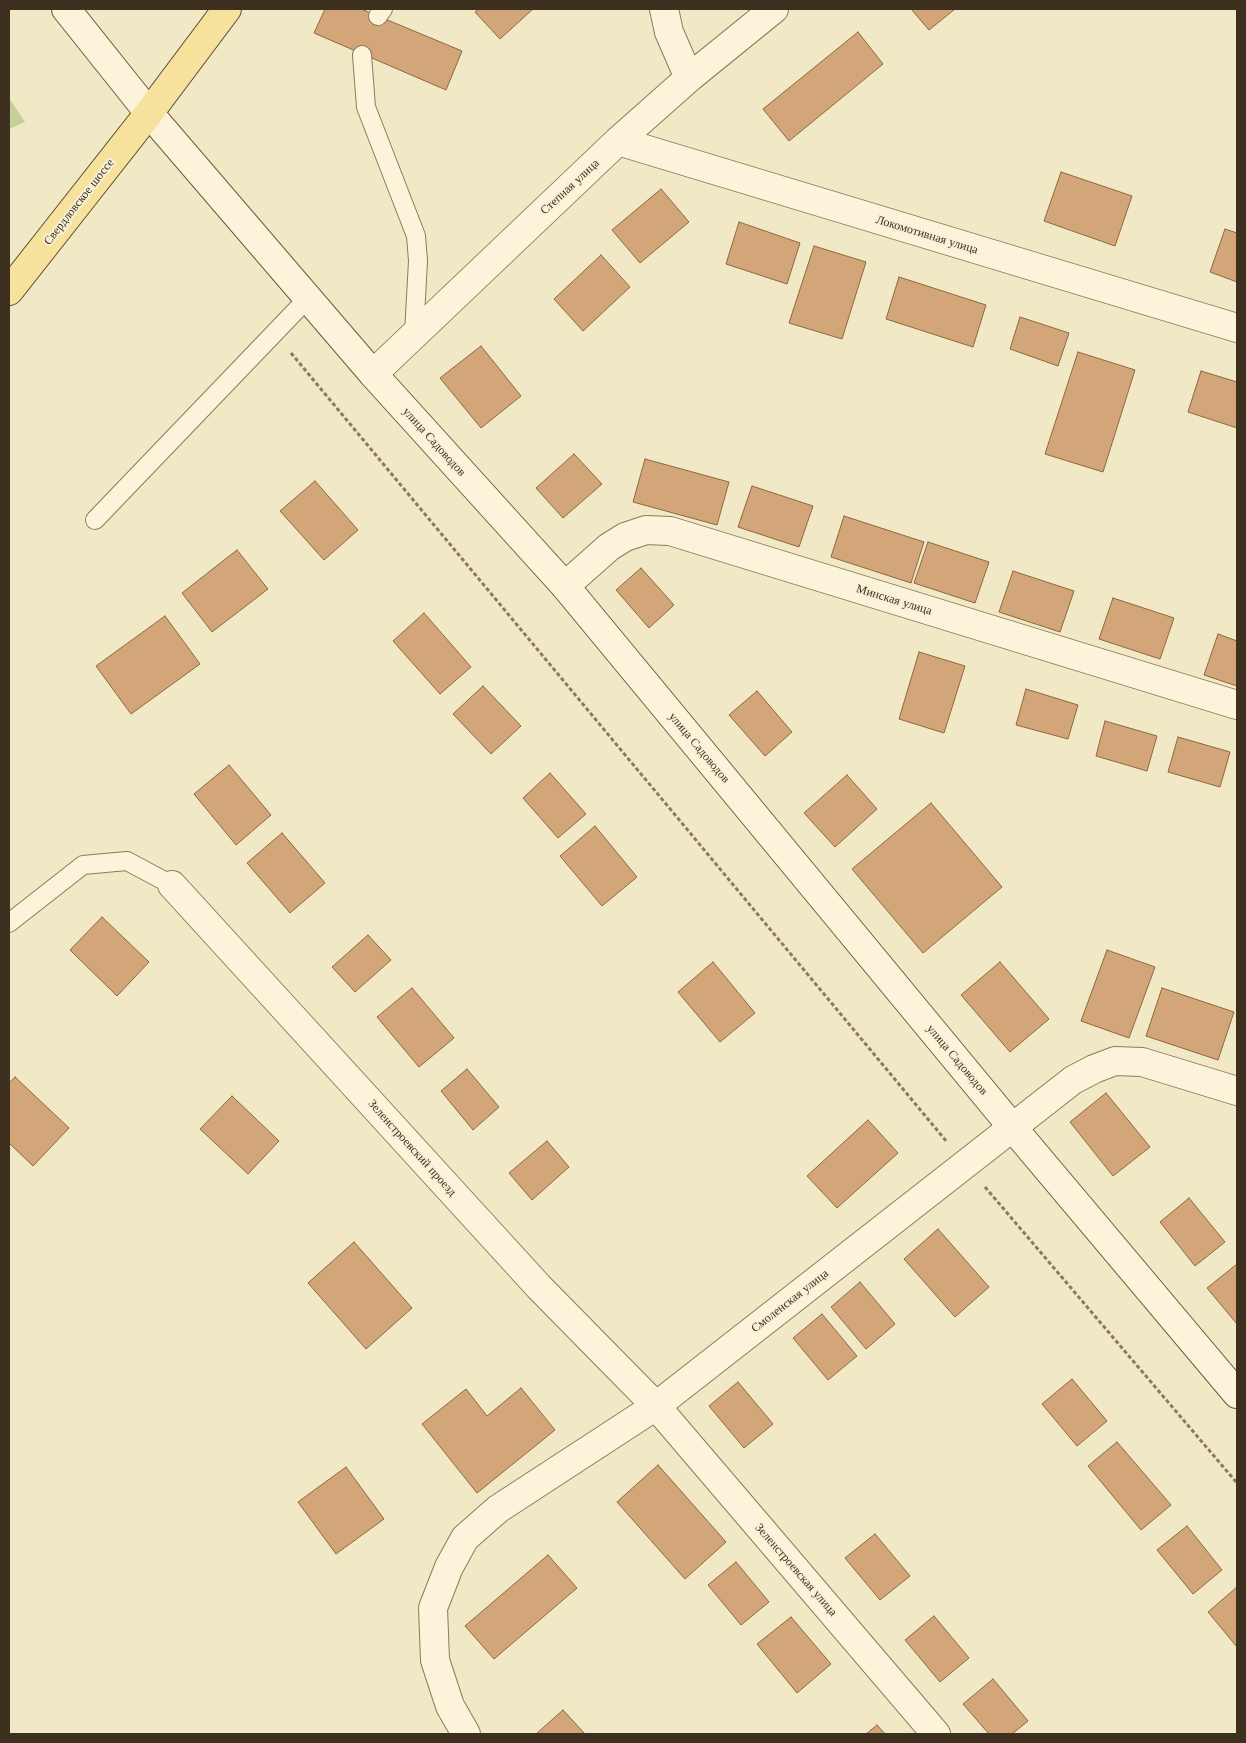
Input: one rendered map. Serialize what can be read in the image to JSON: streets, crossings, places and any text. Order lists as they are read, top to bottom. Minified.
{"streets":{"main road":["Свердловское шоссе"],"street":["Степная улица","Локомотивная улица","улица Садоводов","Минская улица","Зеленстроевский проезд","Смоленская улица","Зеленстроевская улица"]},"crossings":[["Степная улица","Локомотивная улица"],["Степная улица","улица Садоводов"],["Свердловское шоссе","улица Садоводов"],["улица Садоводов","Минская улица"],["улица Садоводов","Смоленская улица"],["Зеленстроевский проезд","Смоленская улица"],["Зеленстроевский проезд","Зеленстроевская улица"],["Смоленская улица","Зеленстроевская улица"]]}
